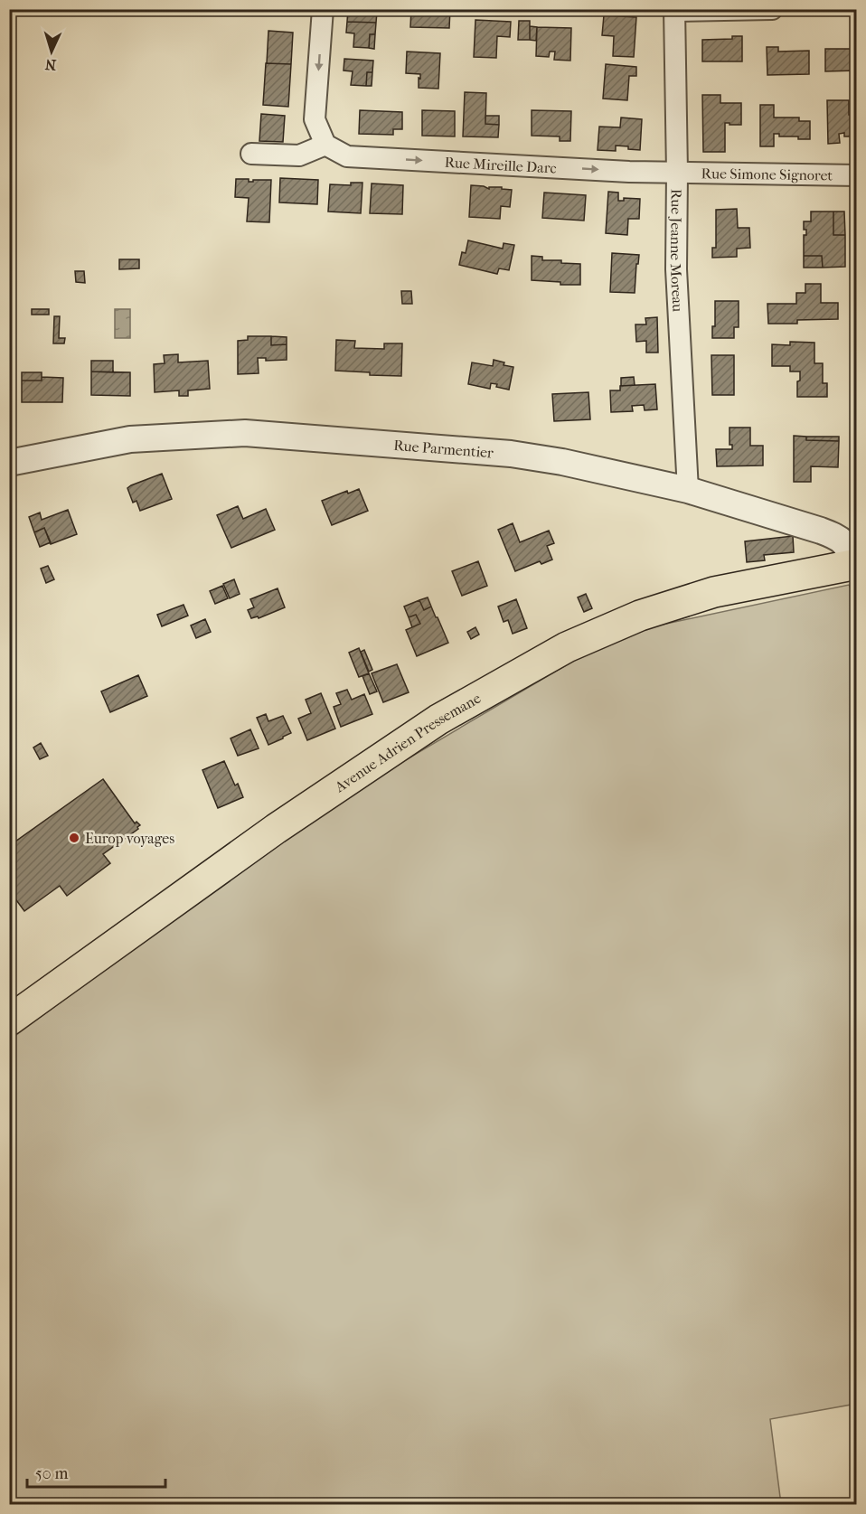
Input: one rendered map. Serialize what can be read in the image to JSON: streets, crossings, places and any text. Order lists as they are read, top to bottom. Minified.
{"streets":{"main road":["Avenue Adrien Pressemane"],"street":["Rue Mireille Darc","Rue Simone Signoret","Rue Jeanne Moreau","Rue Parmentier"]},"crossings":[["Rue Mireille Darc","Rue Simone Signoret"],["Rue Mireille Darc","Rue Jeanne Moreau"],["Rue Simone Signoret","Rue Jeanne Moreau"],["Rue Jeanne Moreau","Rue Parmentier"],["Rue Parmentier","Avenue Adrien Pressemane"]],"one_way":["Rue Mireille Darc"],"places":["Europ voyages"],"scale_bar":"50 m","north":"bottom"}
